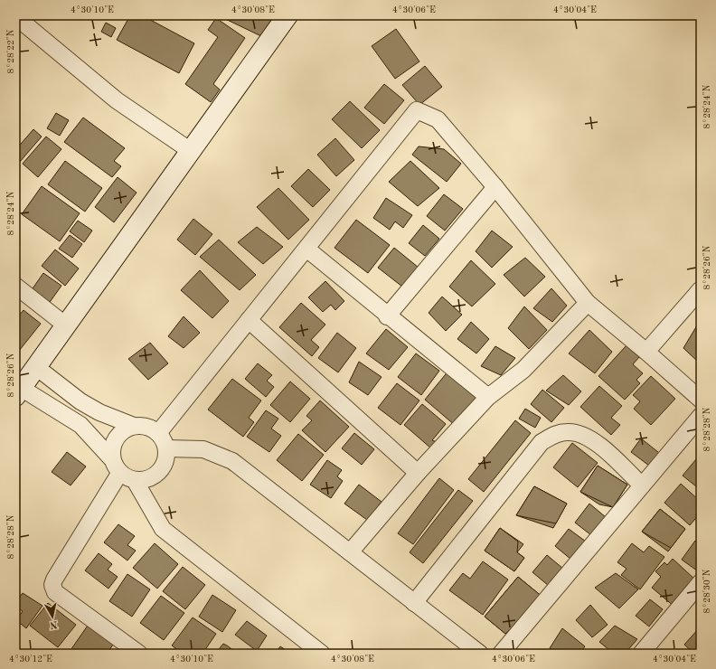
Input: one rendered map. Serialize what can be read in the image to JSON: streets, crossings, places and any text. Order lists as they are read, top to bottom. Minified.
{"north":"bottom","coordinates":["4°30'10\"E","4°30'08\"E","4°30'06\"E","4°30'04\"E","8°28'22\"N","8°28'24\"N","8°28'26\"N","8°28'28\"N","8°28'30\"N","4°30'12\"E"]}
